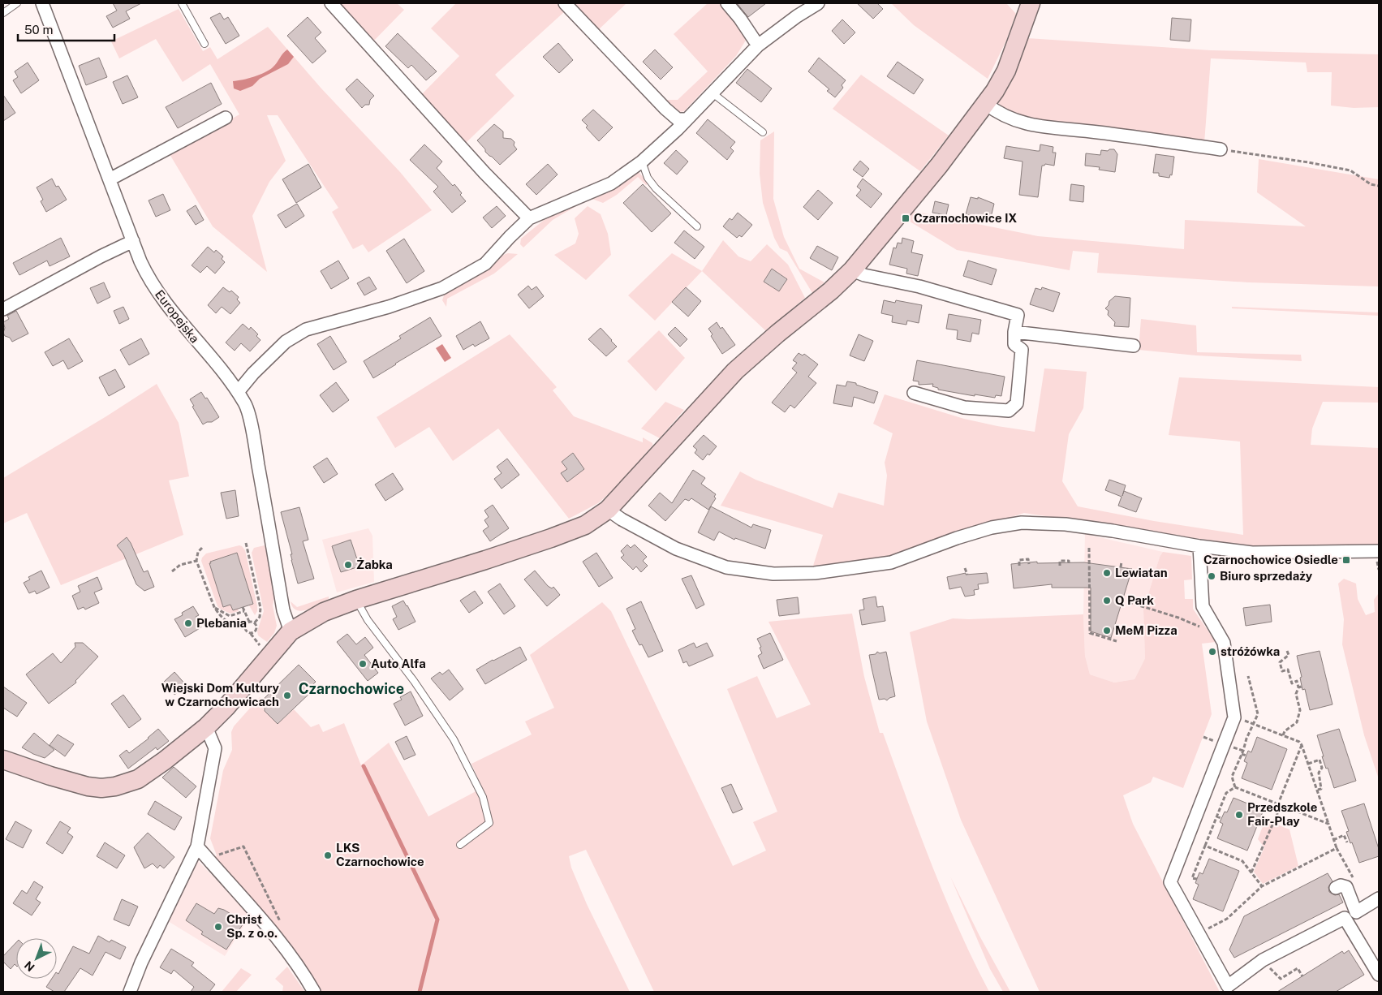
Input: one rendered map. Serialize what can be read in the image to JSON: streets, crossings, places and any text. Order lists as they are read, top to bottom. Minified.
{"streets":{"street":["Europejska"]},"districts":["Czarnochowice"],"places":{"transit":["Czarnochowice IX","Czarnochowice Osiedle"],"other":["Żabka","Lewiatan","Biuro sprzedaży","Q Park","Plebania","MeM Pizza","stróżówka","Auto Alfa","Wiejski Dom Kultury w Czarnochowicach","Przedszkole Fair-Play","LKS Czarnochowice","Christ Sp. z o.o."]},"scale_bar":"50 m","north":"bottom left"}
